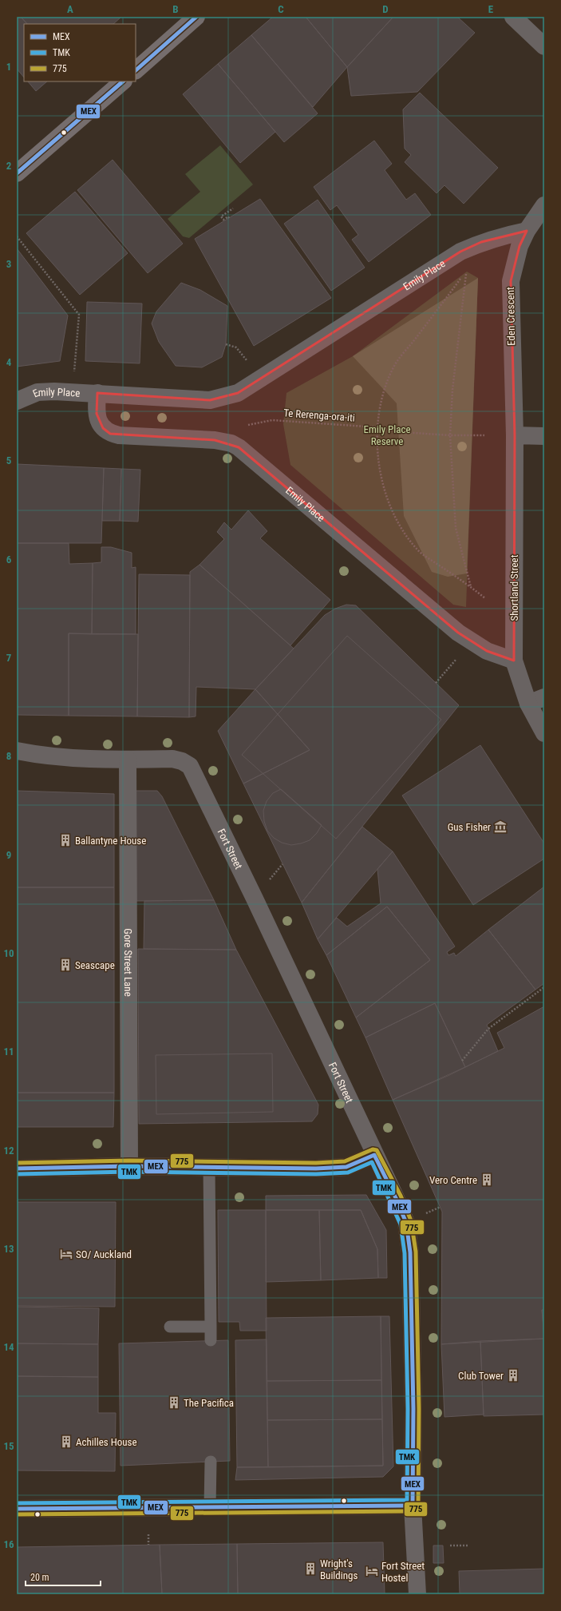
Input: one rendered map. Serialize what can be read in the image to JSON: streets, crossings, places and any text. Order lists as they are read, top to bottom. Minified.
{"streets":{"street":["Emily Place","Eden Crescent","Shortland Street","Fort Street","Gore Street Lane"],"path":["Te Rerenga-ora-iti"]},"crossings":[["Emily Place","Eden Crescent"],["Emily Place","Shortland Street"],["Eden Crescent","Shortland Street"],["Fort Street","Gore Street Lane"]],"parks":["Emily Place Reserve"],"places":{"museum":["Gus Fisher"],"building":["Ballantyne House","Seascape","Vero Centre","Club Tower","The Pacifica","Achilles House","Wright's Buildings"],"hotel":["SO/ Auckland","Fort Street Hostel"]},"lines":["transit line MEX","transit line 775","transit line TMK"],"legend":["MEX","TMK","775"],"scale_bar":"20 m","grid":{"columns":["A","B","C","D","E"],"rows":["1","2","3","4","5","6","7","8","9","10","11","12","13","14","15","16"]}}
